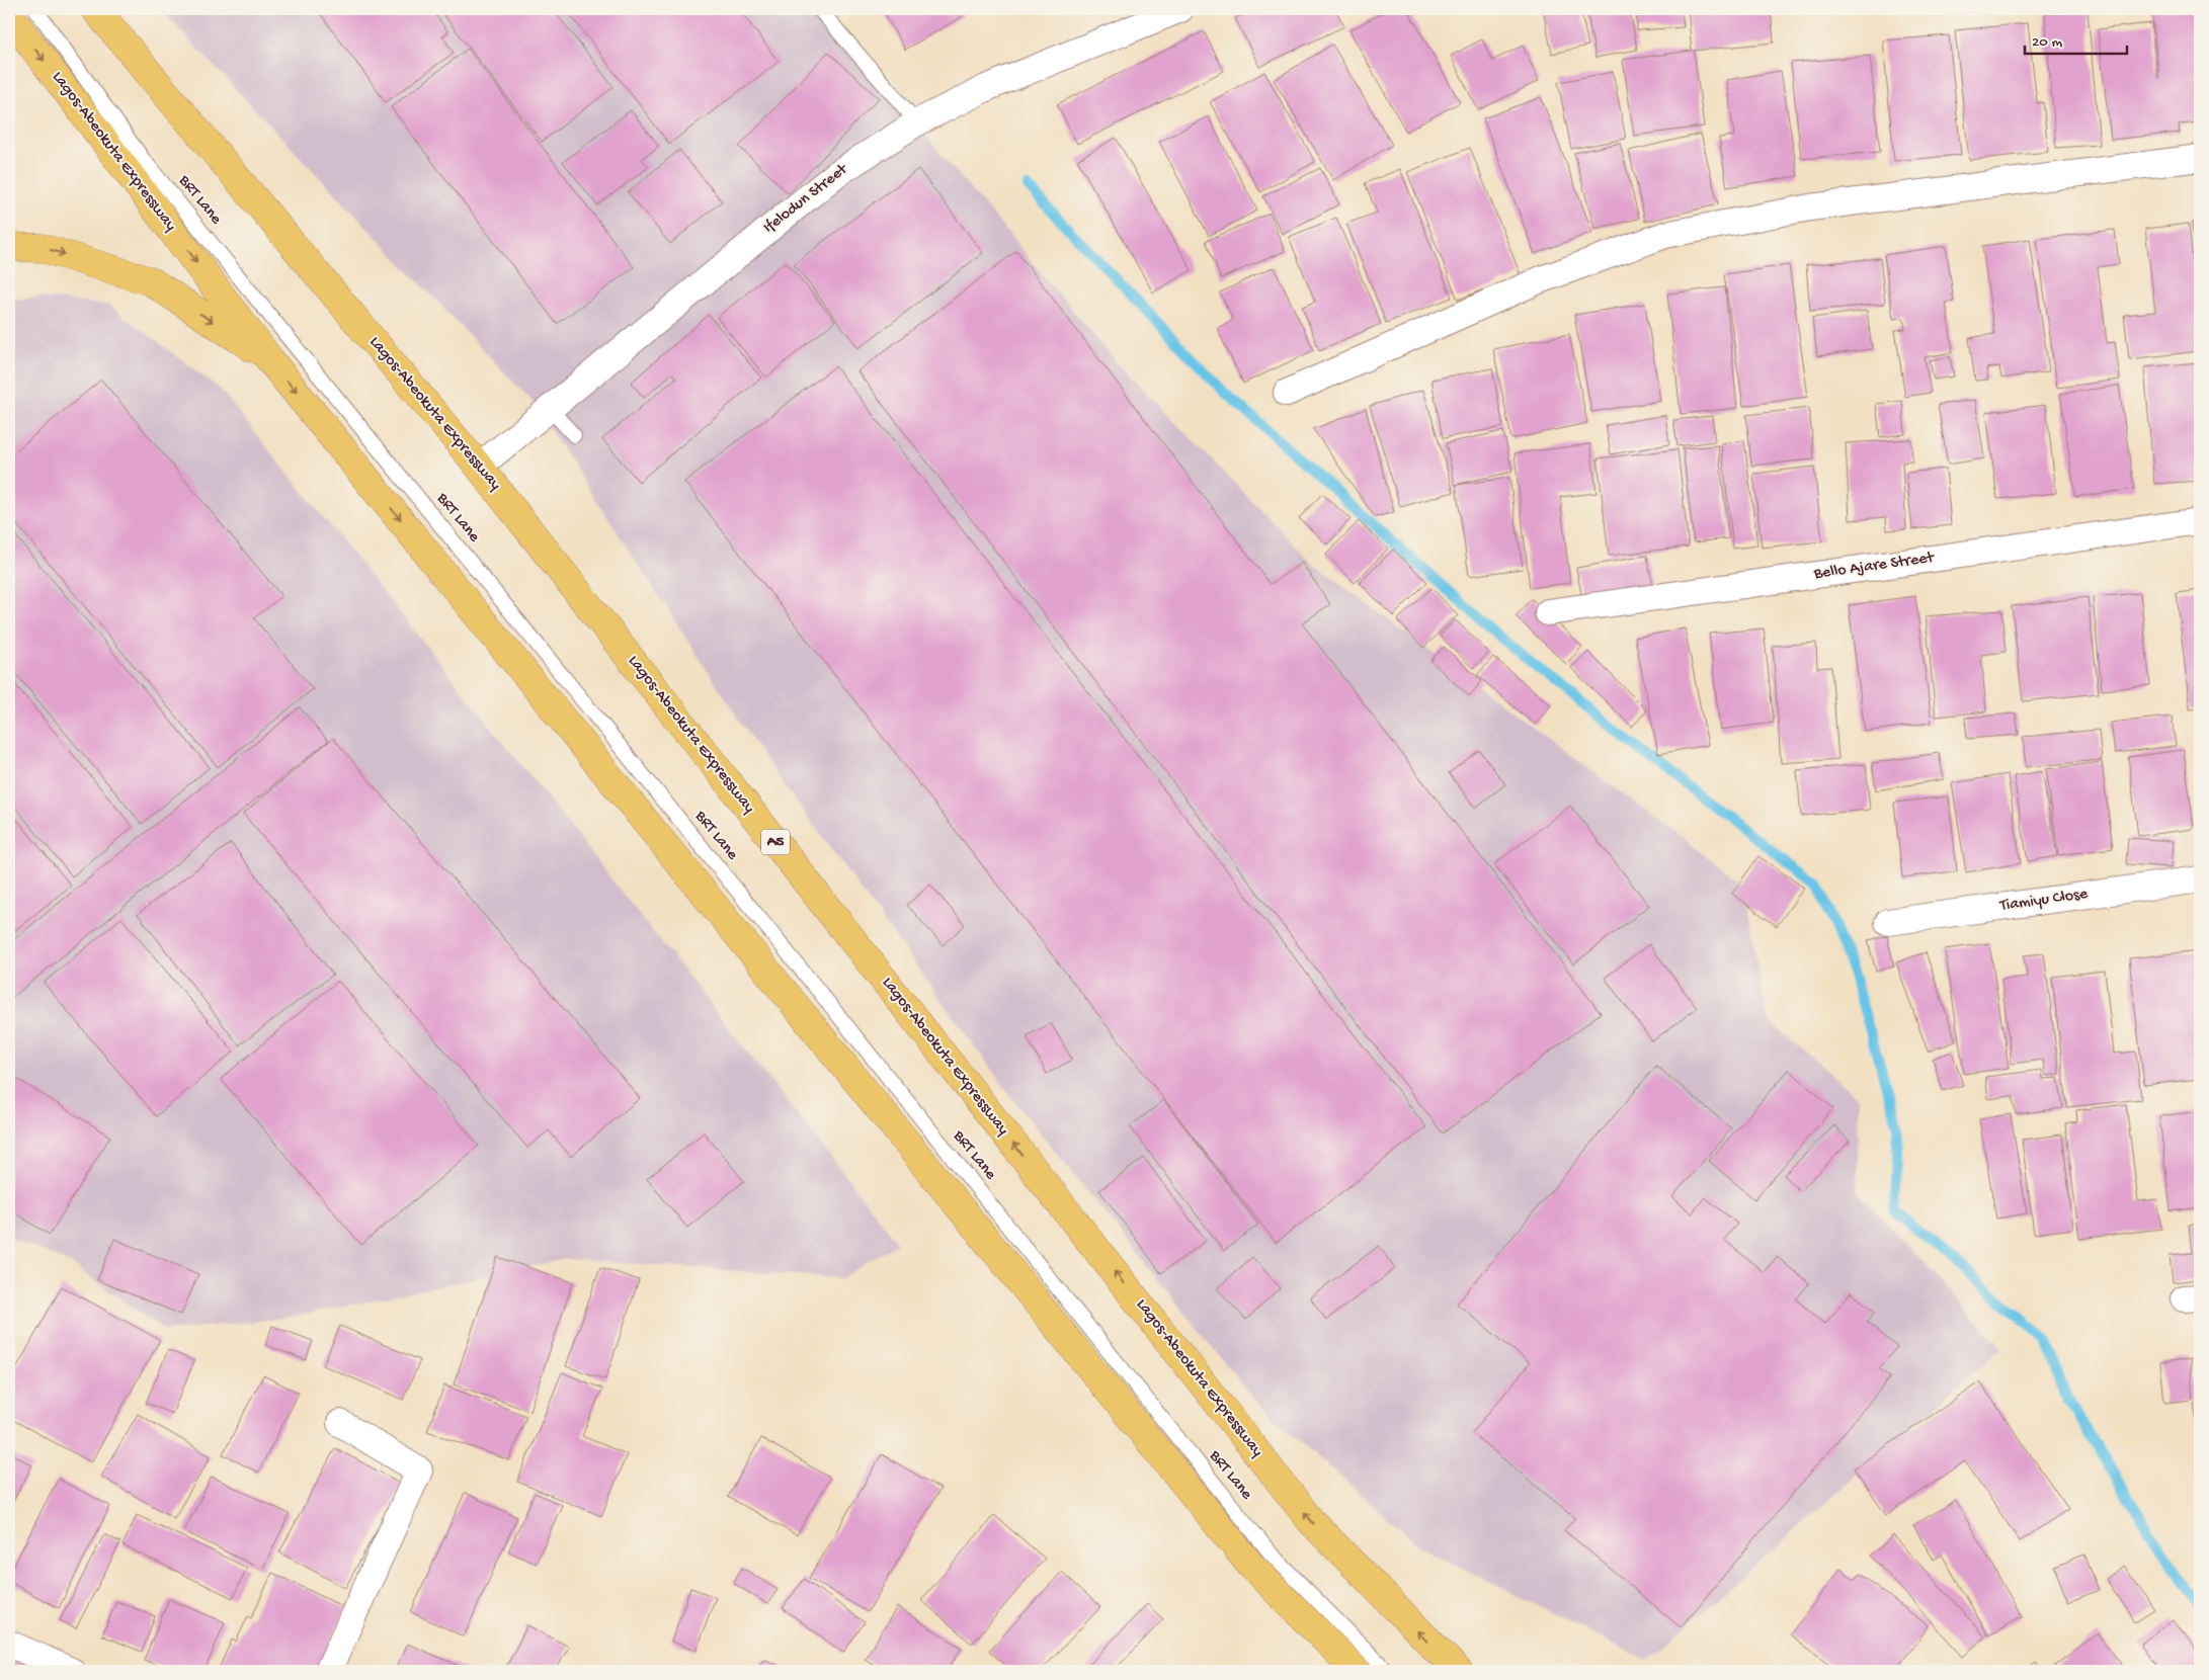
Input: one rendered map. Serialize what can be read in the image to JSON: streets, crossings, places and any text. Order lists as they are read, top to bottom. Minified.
{"streets":{"highway":["Lagos-Abeokuta Expressway","A5"],"street":["Ifelodun Street","Bello Ajare Street","Tiamiyu Close"],"lane":["BRT Lane"]},"crossings":[["Lagos-Abeokuta Expressway","Ifelodun Street"]],"scale_bar":"20 m"}
